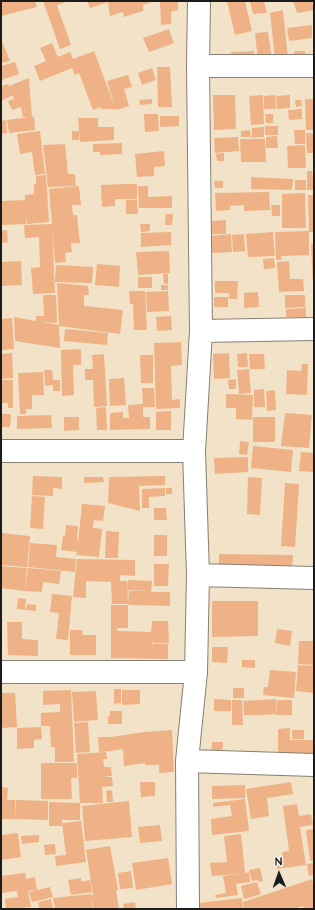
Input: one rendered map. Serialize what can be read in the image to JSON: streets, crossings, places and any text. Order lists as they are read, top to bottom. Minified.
{"north":"top"}
